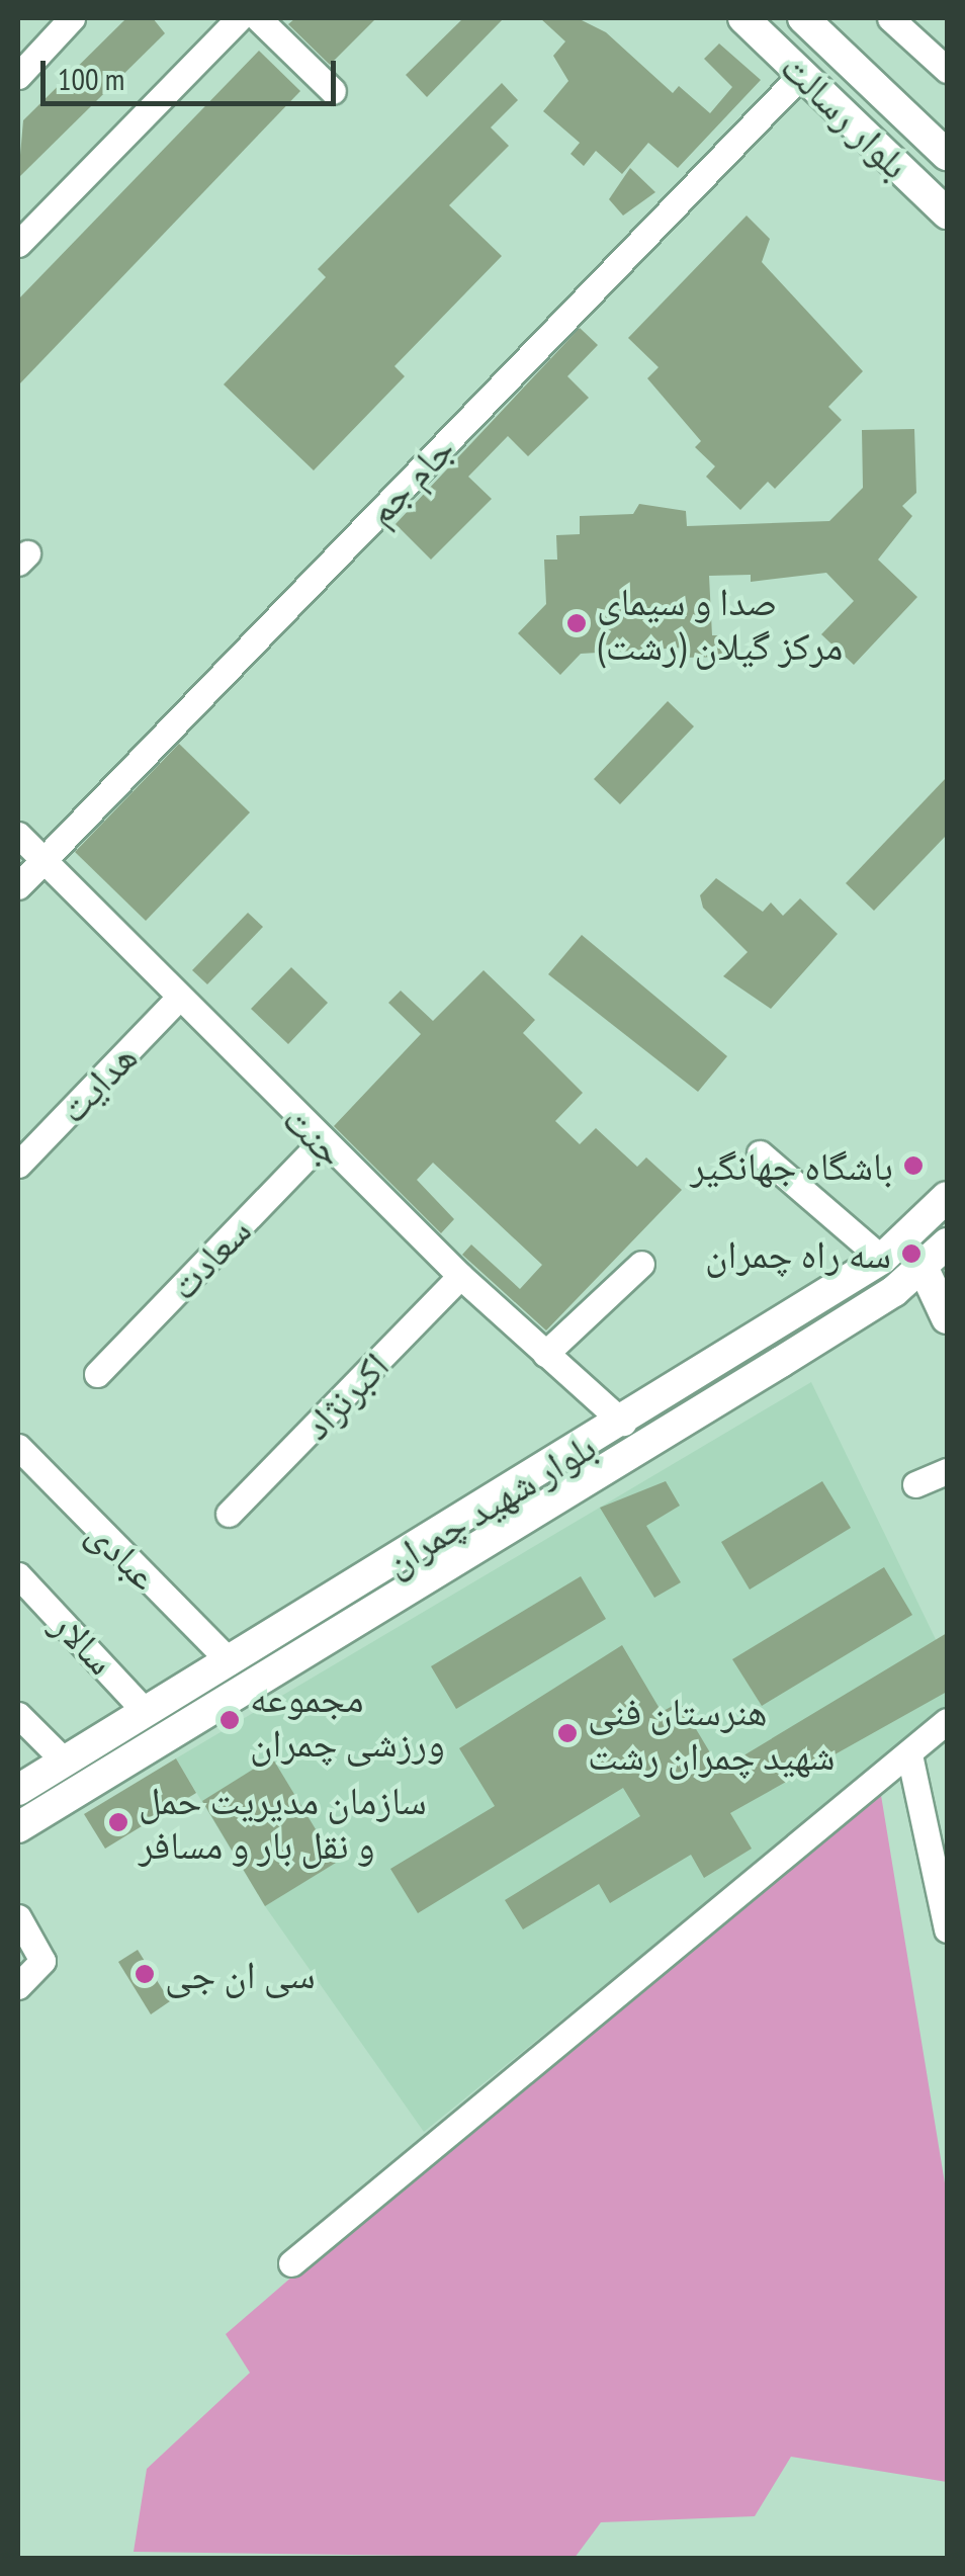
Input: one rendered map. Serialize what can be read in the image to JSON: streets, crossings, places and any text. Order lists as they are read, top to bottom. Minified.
{"streets":{"main road":["بلوار رسالت","بلوار شهید چمران"],"street":["جام جم","هدایت","جنت","سعادت","اکبرنژاد","عبادی","سالار"]},"crossings":[["بلوار رسالت","جام جم"],["جام جم","جنت"],["هدایت","جنت"],["جنت","سعادت"],["جنت","اکبرنژاد"],["جنت","بلوار شهید چمران"],["بلوار شهید چمران","عبادی"],["بلوار شهید چمران","سالار"]],"places":["صدا و سیمای مرکز گیلان (رشت)","باشگاه جهانگیر","سه راه چمران","مجموعه ورزشی چمران","هنرستان فنی شهید چمران رشت","سازمان مدیریت حمل و نقل بار و مسافر","سی ان جی"],"scale_bar":"100 m"}
